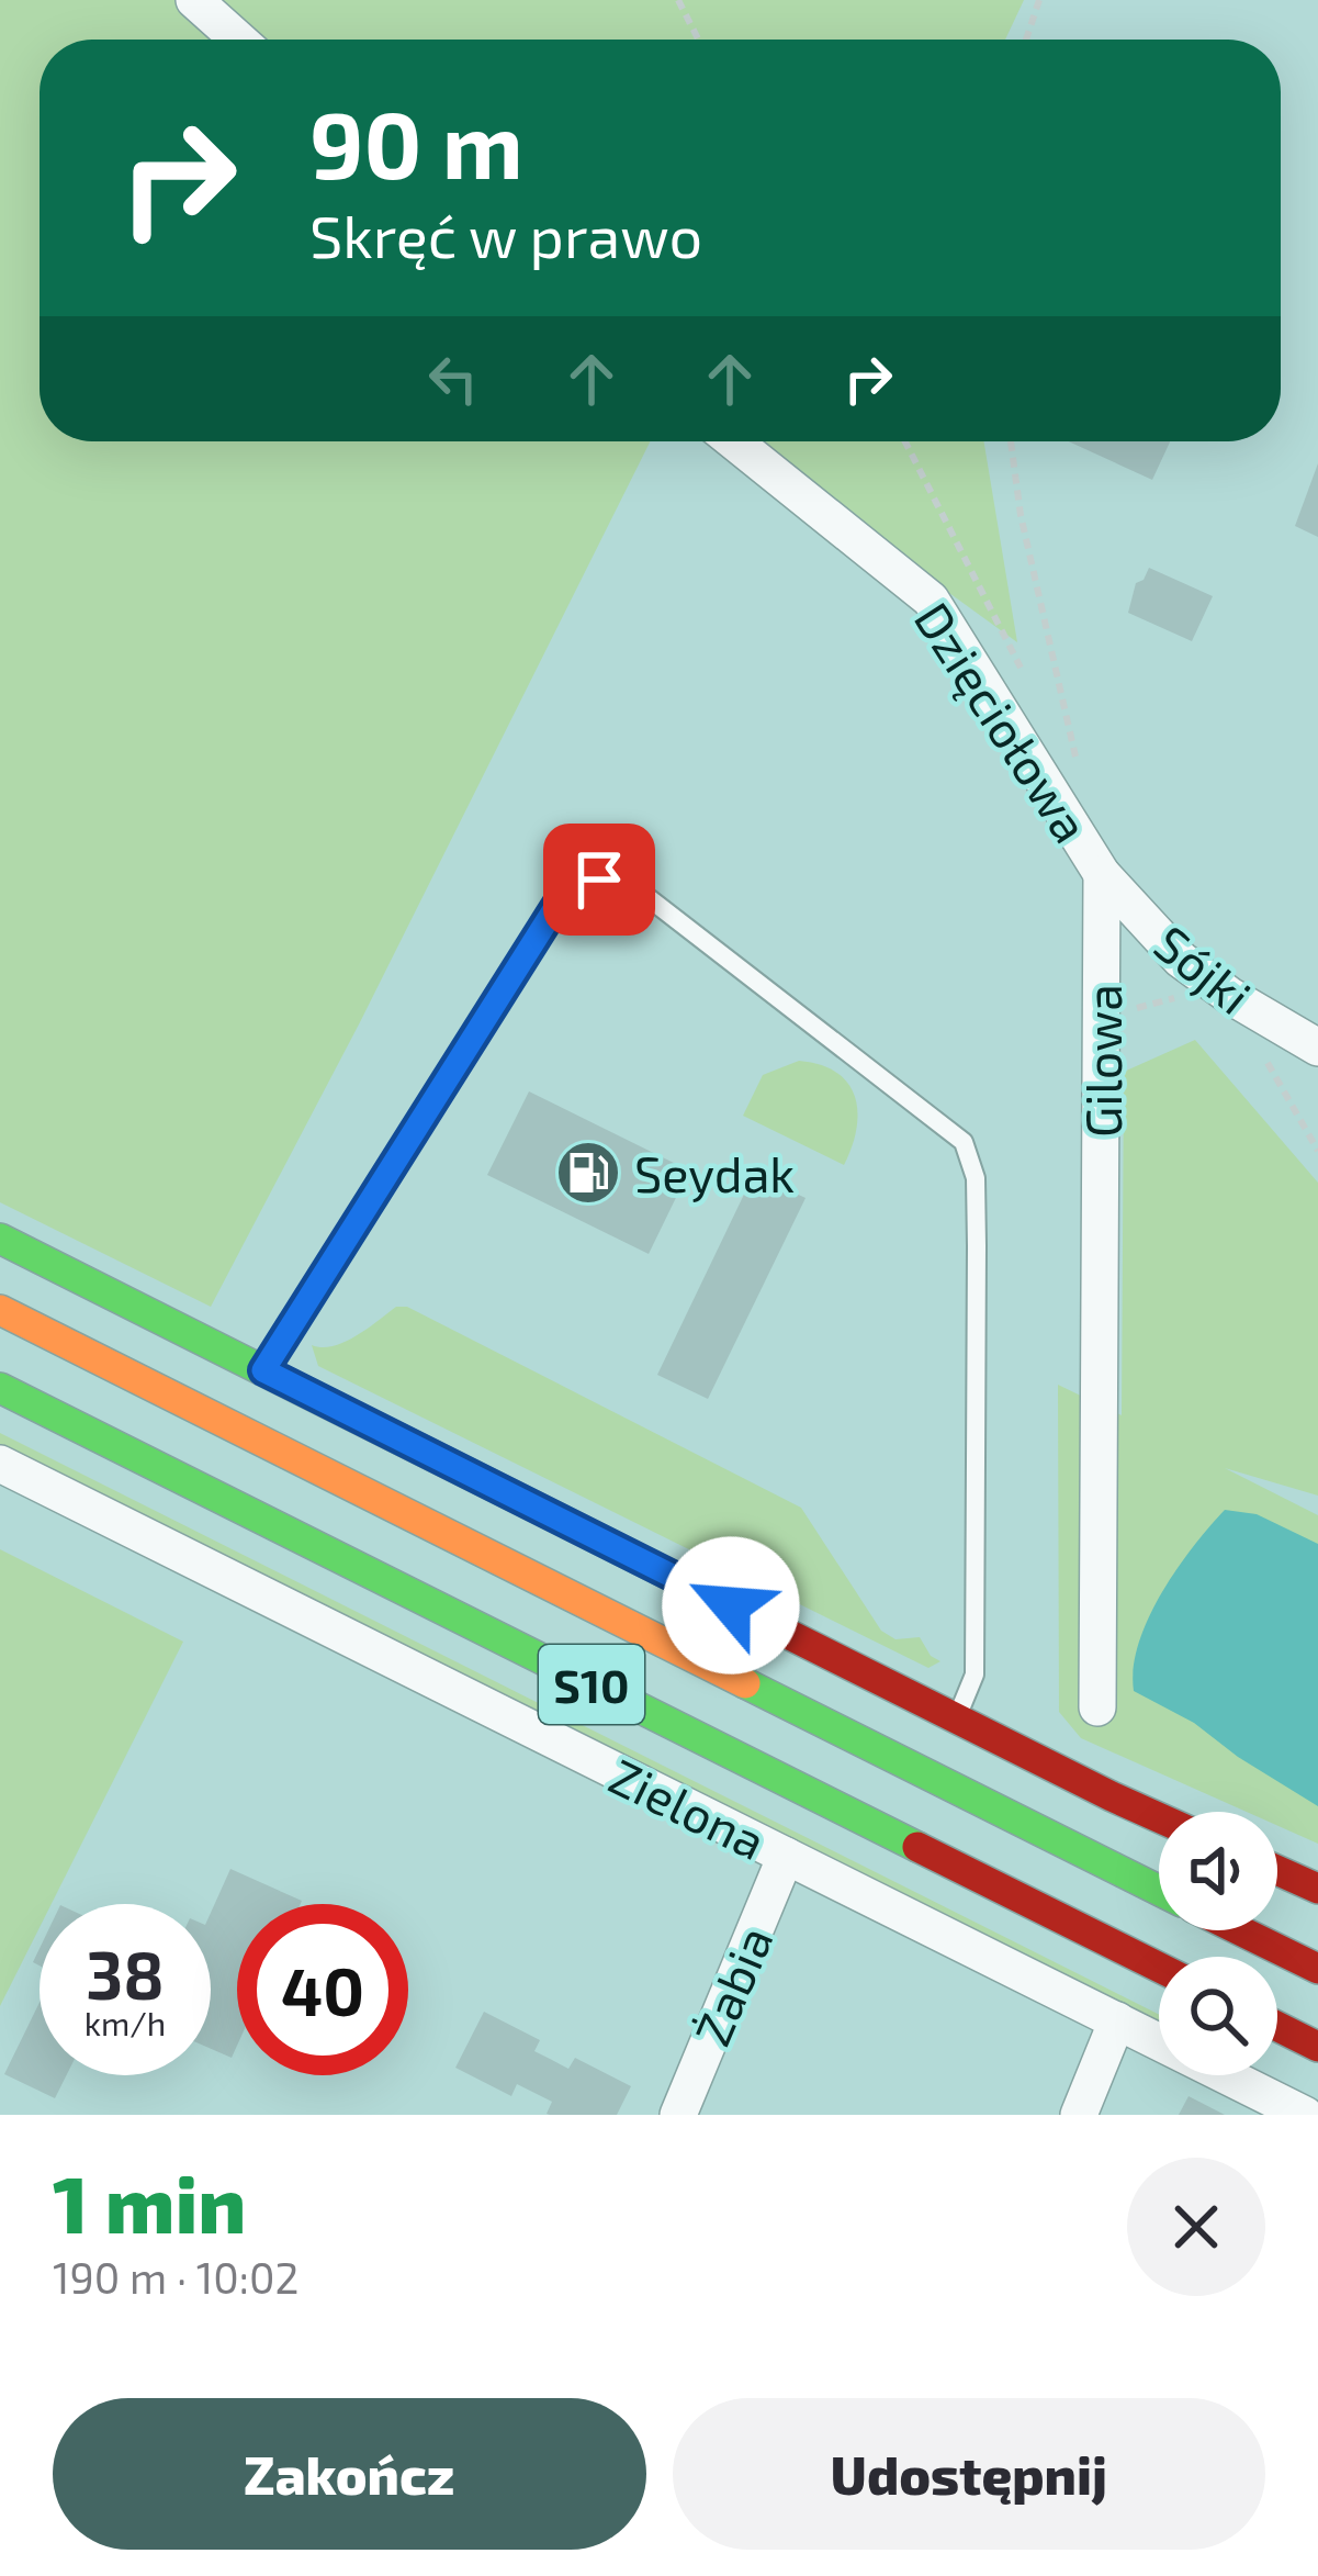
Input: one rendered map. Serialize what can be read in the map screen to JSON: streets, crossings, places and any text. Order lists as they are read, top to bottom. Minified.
{"streets":{"main road":["S10"],"street":["Dzięciołowa","Sójki","Gilowa","Zielona","Żabia"]},"crossings":[["Dzięciołowa","Sójki"],["Dzięciołowa","Gilowa"],["Sójki","Gilowa"],["Zielona","Żabia"]],"places":{"fuel station":["Seydak"]},"page":{"turn":["90 m","Skręć w prawo"],"speed":"38 km/h","limit":"40","heading":["1 min","190 m · 10:02"],"buttons":["Zakończ","Udostępnij"]}}
